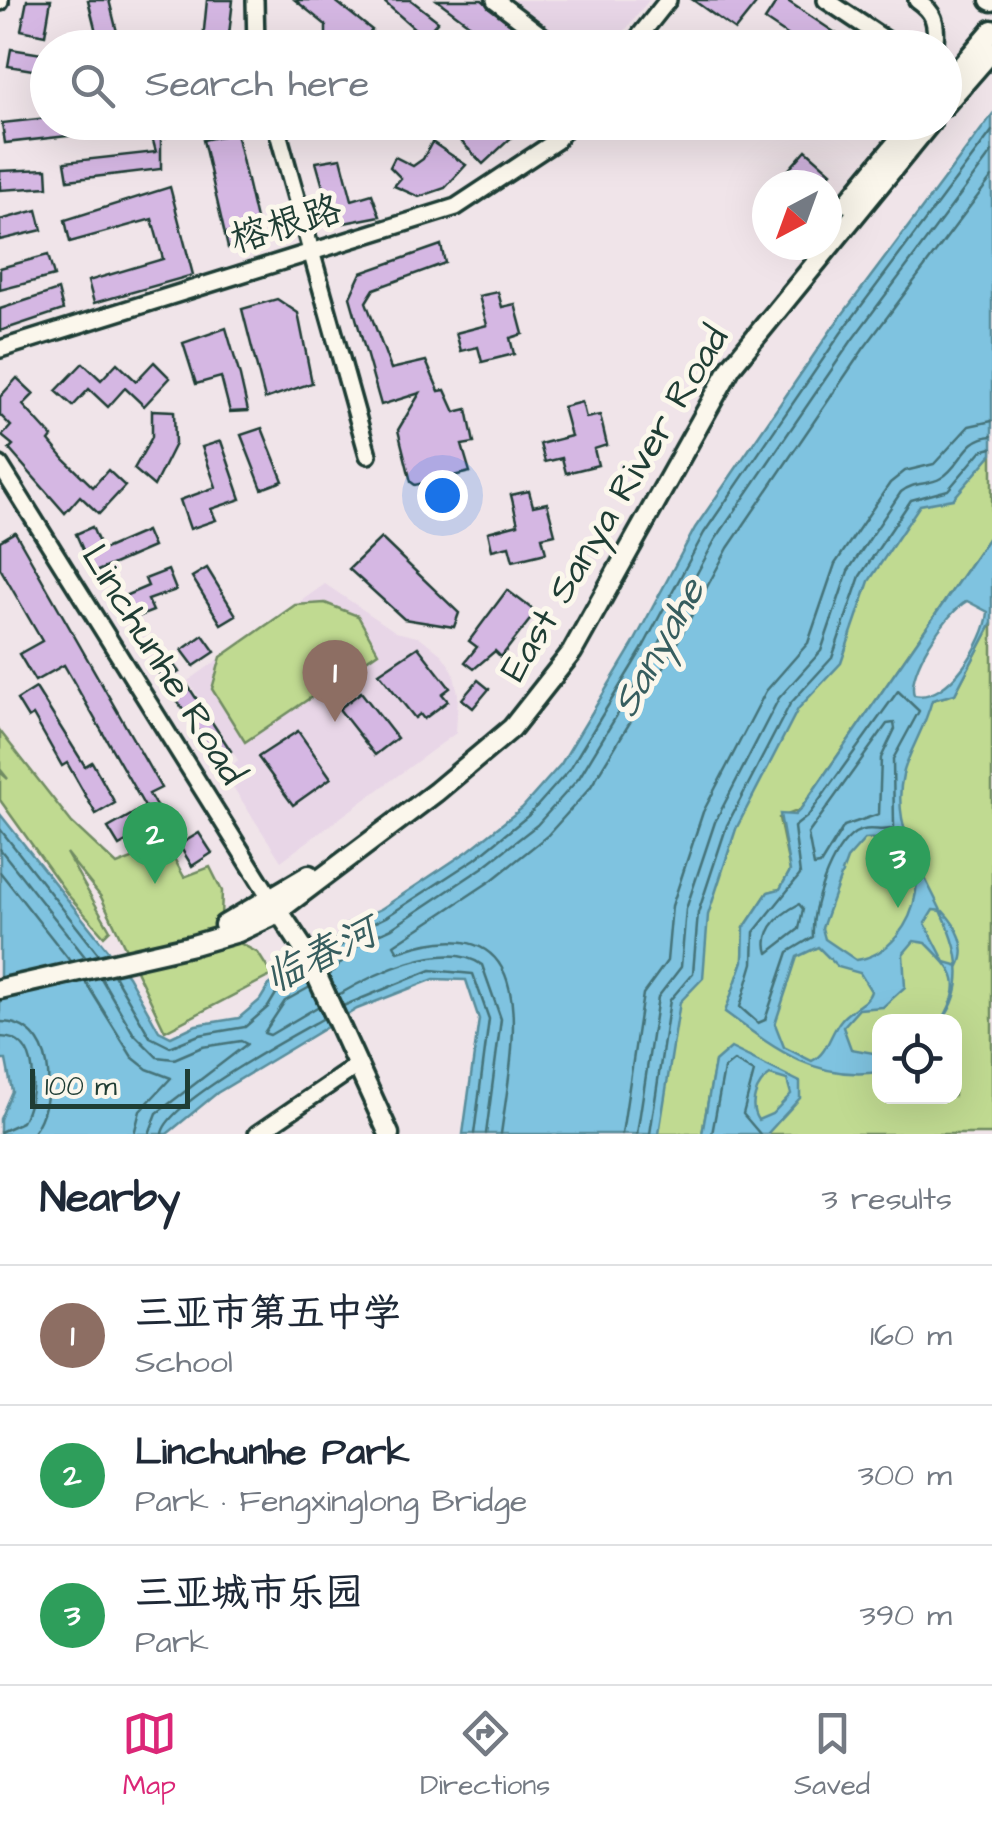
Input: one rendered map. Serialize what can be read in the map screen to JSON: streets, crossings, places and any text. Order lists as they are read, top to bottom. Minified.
{"streets":{"main road":["East Sanya River Road"],"street":["榕根路","Linchunhe Road"]},"crossings":[["East Sanya River Road","Linchunhe Road"]],"water":["Sanyahe","临春河"],"scale_bar":"100 m","north":"bottom left","page":{"search":"Search here","pins":["1","2","3"],"scale":"100 m","heading":["Nearby","3 results"],"list":[{"mark":"1","name":"三亚市第五中学","note":"School","value":"160 m"},{"mark":"2","name":"Linchunhe Park","note":"Park · Fengxinglong Bridge","value":"300 m"},{"mark":"3","name":"三亚城市乐园","note":"Park","value":"390 m"}],"nav":["Map","Directions","Saved"]}}
